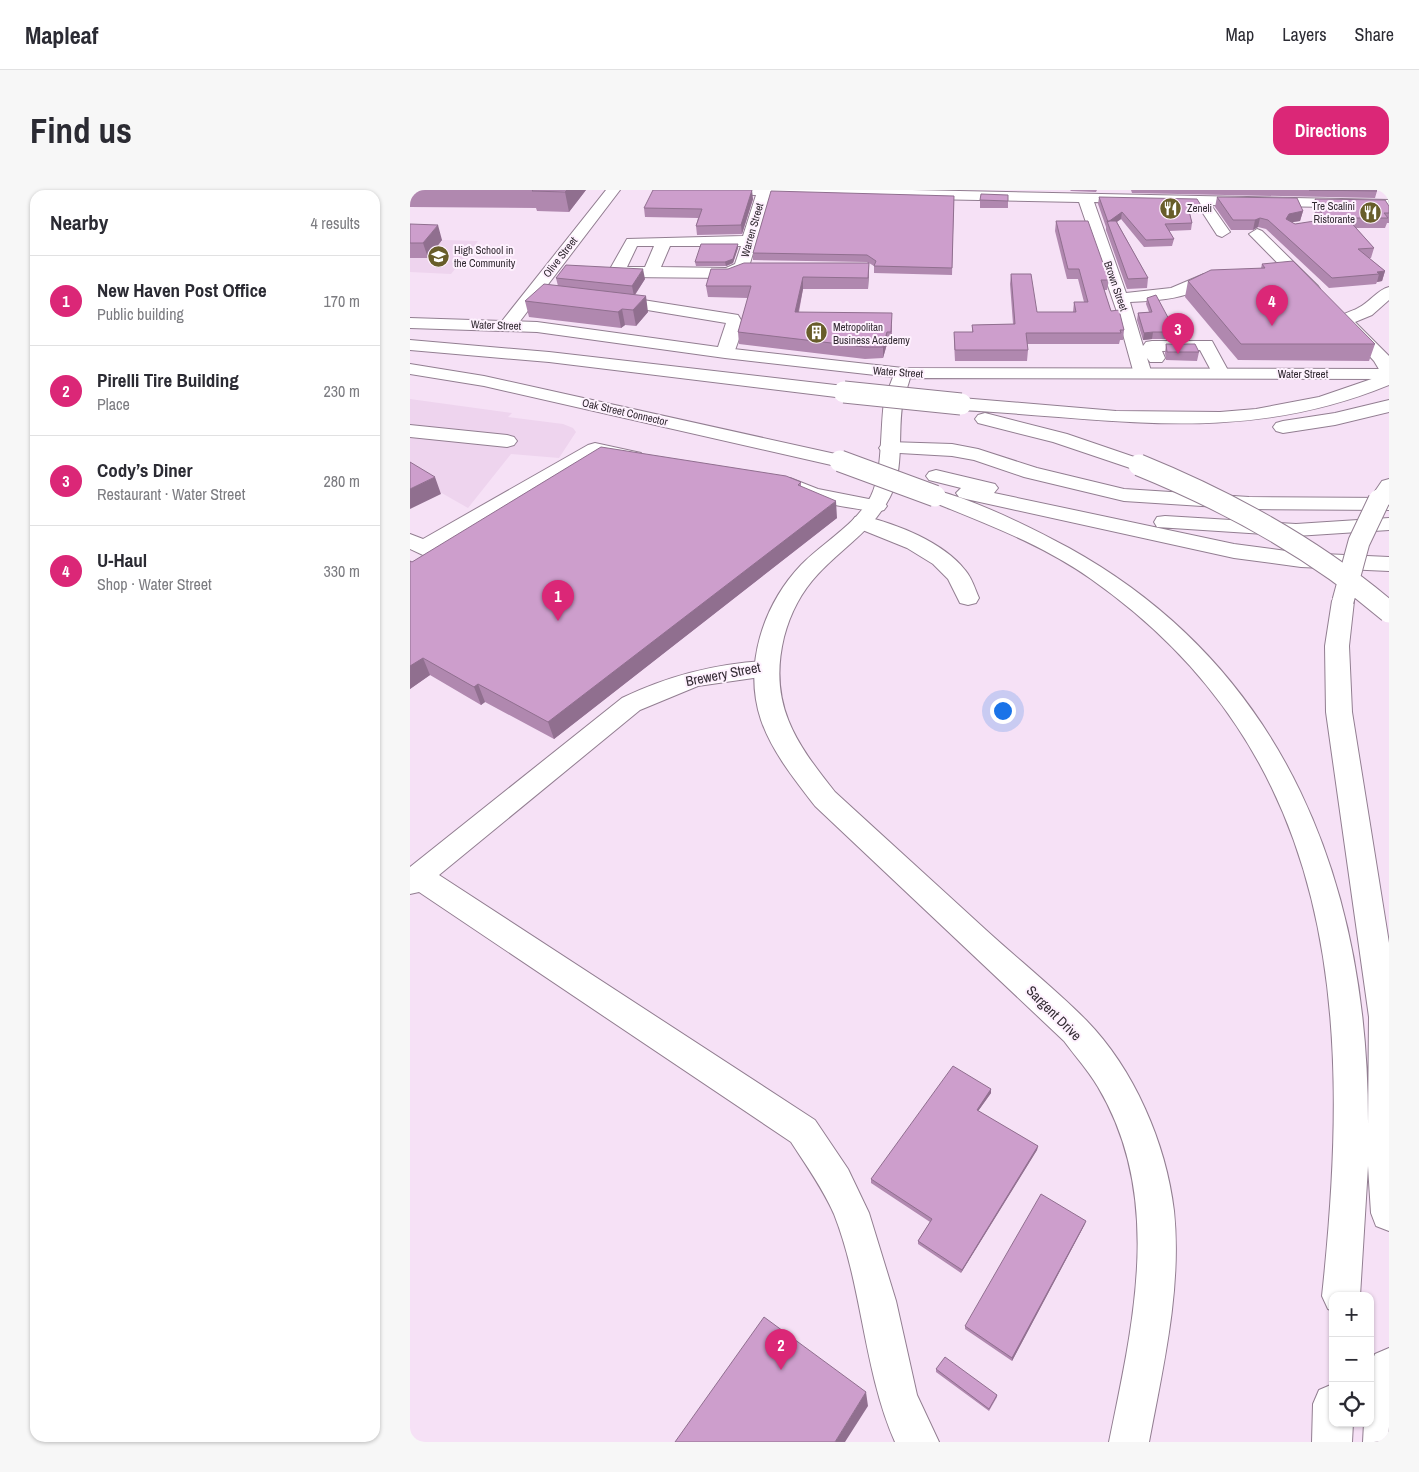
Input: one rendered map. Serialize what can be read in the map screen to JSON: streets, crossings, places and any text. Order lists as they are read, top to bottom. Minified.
{"streets":{"main road":["Warren Street","Olive Street","Brown Street","Water Street","Oak Street Connector","Brewery Street","Sargent Drive"]},"crossings":[["Olive Street","Water Street"],["Brown Street","Water Street"],["Water Street","Brewery Street"],["Brewery Street","Sargent Drive"]],"places":{"restaurant":["Zeneli","Tre Scalini Ristorante"],"school or university":["High School in the Community"],"building":["Metropolitan Business Academy"]},"page":{"header":"Mapleaf","nav":["Map","Layers","Share"],"buttons":"Directions","title":"Find us","heading":["Nearby","4 results"],"list":[{"mark":"1","name":"New Haven Post Office","note":"Public building","value":"170 m"},{"mark":"2","name":"Pirelli Tire Building","note":"Place","value":"230 m"},{"mark":"3","name":"Cody’s Diner","note":"Restaurant · Water Street","value":"280 m"},{"mark":"4","name":"U-Haul","note":"Shop · Water Street","value":"330 m"}],"pins":["4","3","1","2"],"map_buttons":["+","−"]}}
